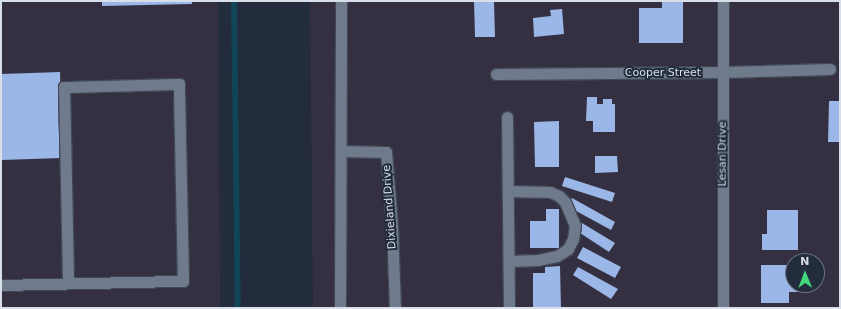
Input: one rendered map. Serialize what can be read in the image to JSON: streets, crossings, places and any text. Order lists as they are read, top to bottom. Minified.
{"streets":{"street":["Cooper Street","Lesan Drive","Dixieland Drive"]},"crossings":[["Cooper Street","Lesan Drive"]],"north":"top"}
